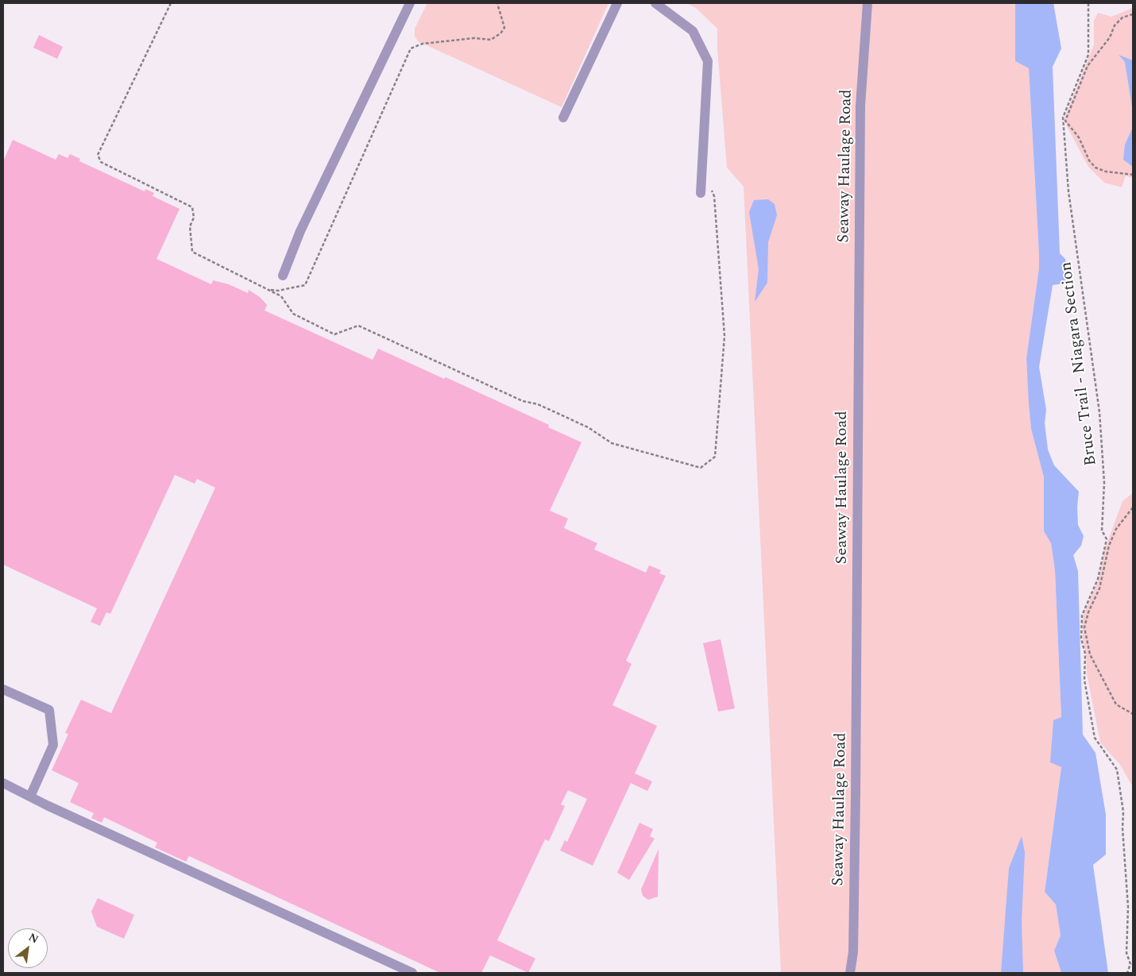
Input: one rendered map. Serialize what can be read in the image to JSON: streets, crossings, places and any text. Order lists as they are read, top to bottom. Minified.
{"streets":{"street":["Seaway Haulage Road"],"path":["Bruce Trail - Niagara Section"]},"north":"top right"}
